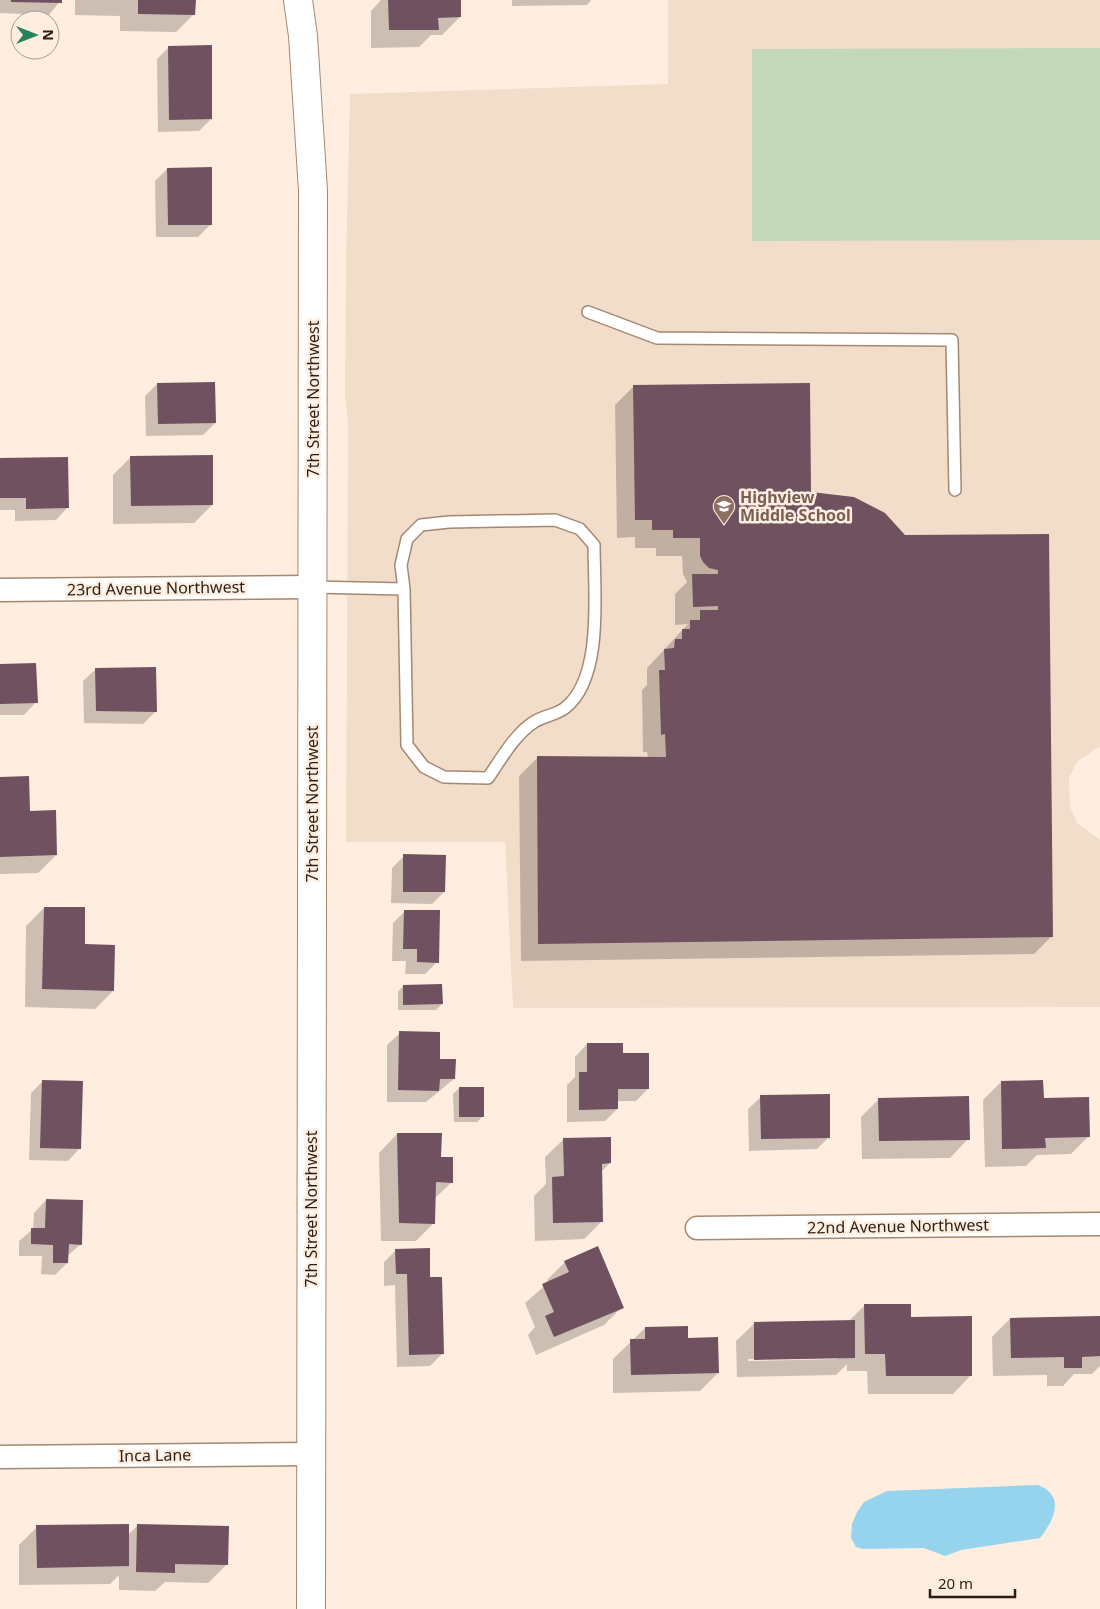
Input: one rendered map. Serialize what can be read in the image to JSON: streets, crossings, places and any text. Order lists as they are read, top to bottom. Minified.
{"streets":{"street":["7th Street Northwest","23rd Avenue Northwest","22nd Avenue Northwest","Inca Lane"]},"crossings":[["7th Street Northwest","23rd Avenue Northwest"],["7th Street Northwest","Inca Lane"]],"places":{"school or university":["Highview Middle School"]},"scale_bar":"20 m","north":"right"}
